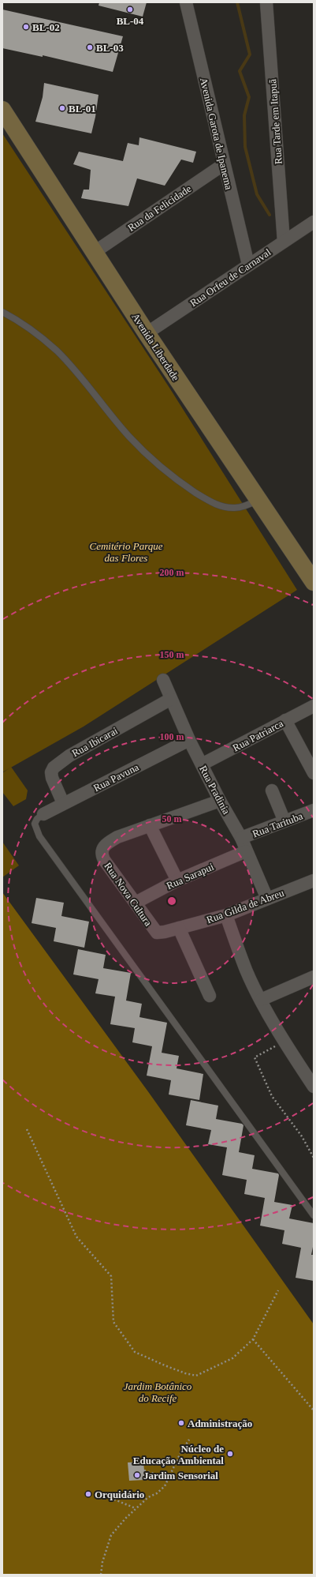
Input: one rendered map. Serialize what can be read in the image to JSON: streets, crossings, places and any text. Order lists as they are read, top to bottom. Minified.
{"streets":{"main road":["Avenida Liberdade"],"street":["Rua Tarde em Itapuã","Avenida Garota de Ipanema","Rua da Felicidade","Rua Orfeu de Carnaval","Rua Patriarca","Rua Ibicarai","Rua Pavuna","Rua Pradinia","Rua Tarituba","Rua Sarapui","Rua Nova Cultura","Rua Gilda de Abreu"]},"crossings":[["Rua Tarde em Itapuã","Rua Orfeu de Carnaval"],["Avenida Garota de Ipanema","Rua da Felicidade"],["Avenida Garota de Ipanema","Rua Orfeu de Carnaval"],["Rua da Felicidade","Avenida Liberdade"],["Rua Orfeu de Carnaval","Avenida Liberdade"],["Rua Patriarca","Rua Pradinia"],["Rua Ibicarai","Rua Pavuna"],["Rua Ibicarai","Rua Pradinia"],["Rua Pavuna","Rua Pradinia"],["Rua Pradinia","Rua Tarituba"],["Rua Pradinia","Rua Sarapui"],["Rua Pradinia","Rua Gilda de Abreu"],["Rua Sarapui","Rua Nova Cultura"],["Rua Nova Cultura","Rua Gilda de Abreu"]],"parks":["Cemitério Parque das Flores","Jardim Botânico do Recife"],"places":["BL-04","BL-02","BL-03","BL-01","Administração","Núcleo de Educação Ambiental","Jardim Sensorial","Orquidário"],"rings":["200 m","150 m","100 m","50 m"]}
